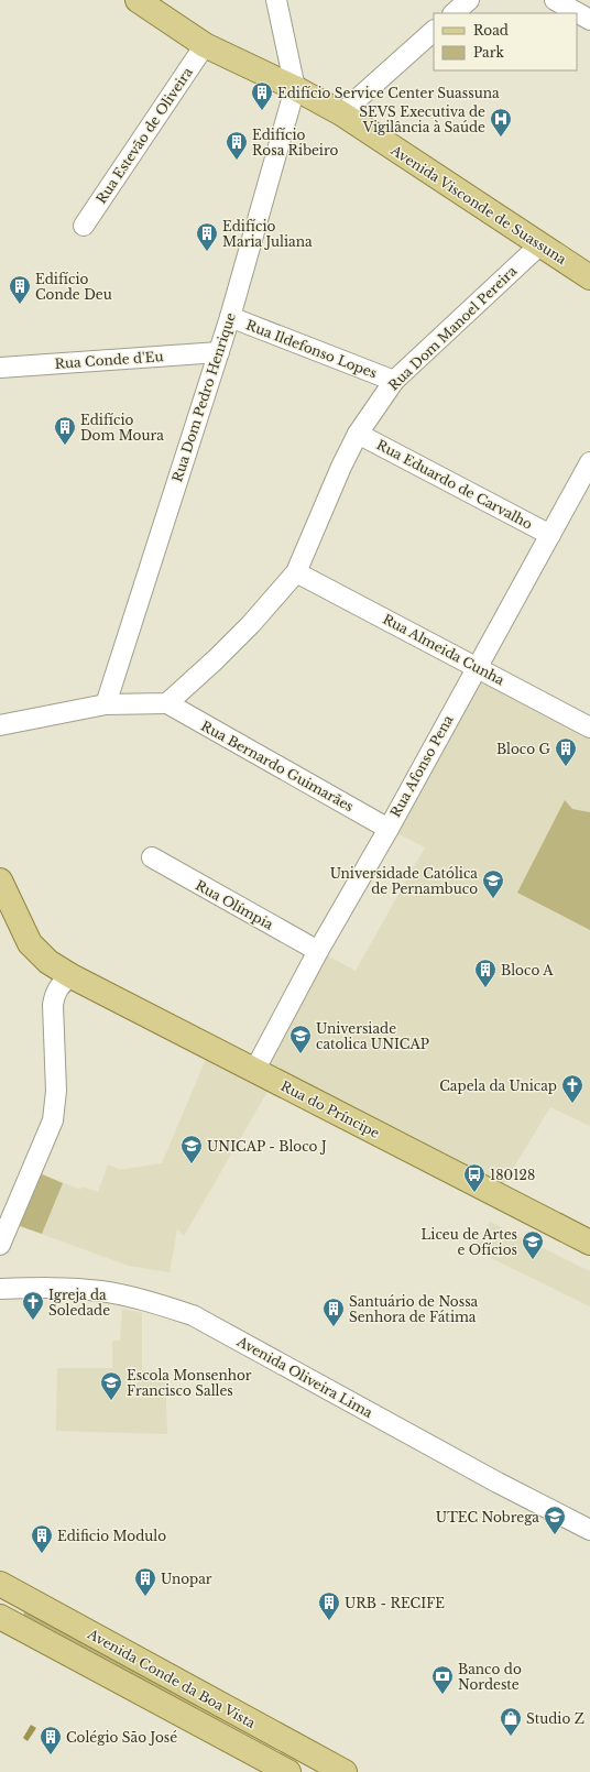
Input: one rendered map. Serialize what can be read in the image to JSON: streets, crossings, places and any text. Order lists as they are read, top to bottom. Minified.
{"streets":{"main road":["Avenida Visconde de Suassuna","Rua do Príncipe","Avenida Conde da Boa Vista"],"street":["Rua Estevão de Oliveira","Rua Dom Manoel Pereira","Rua Ildefonso Lopes","Rua Conde d'Eu","Rua Dom Pedro Henrique","Rua Eduardo de Carvalho","Rua Almeida Cunha","Rua Bernardo Guimarães","Rua Afonso Pena","Rua Olímpia","Avenida Oliveira Lima"]},"crossings":[["Rua Estevão de Oliveira","Avenida Visconde de Suassuna"],["Avenida Visconde de Suassuna","Rua Dom Manoel Pereira"],["Avenida Visconde de Suassuna","Rua Dom Pedro Henrique"],["Rua Dom Manoel Pereira","Rua Ildefonso Lopes"],["Rua Dom Manoel Pereira","Rua Eduardo de Carvalho"],["Rua Dom Manoel Pereira","Rua Almeida Cunha"],["Rua Dom Manoel Pereira","Rua Bernardo Guimarães"],["Rua Ildefonso Lopes","Rua Dom Pedro Henrique"],["Rua Conde d'Eu","Rua Dom Pedro Henrique"],["Rua Eduardo de Carvalho","Rua Afonso Pena"],["Rua Almeida Cunha","Rua Afonso Pena"],["Rua Bernardo Guimarães","Rua Afonso Pena"],["Rua Afonso Pena","Rua Olímpia"],["Rua Afonso Pena","Rua do Príncipe"]],"places":{"building":["Edifício Service Center Suassuna","Edifício Rosa Ribeiro","Edifício Maria Juliana","Edifício Conde Deu","Edifício Dom Moura","Bloco G","Bloco A","Santuário de Nossa Senhora de Fátima","Edificio Modulo","Unopar","URB - RECIFE","Colégio São José"],"hospital":["SEVS Executiva de Vigilância à Saúde"],"school or university":["Universidade Católica de Pernambuco","Universiade catolica UNICAP","UNICAP - Bloco J","Liceu de Artes e Ofícios","Escola Monsenhor Francisco Salles","UTEC Nobrega"],"church":["Capela da Unicap","Igreja da Soledade"],"bus stop":["180128"],"bank":["Banco do Nordeste"],"shop":["Studio Z"]},"legend":["Road","Park"]}
